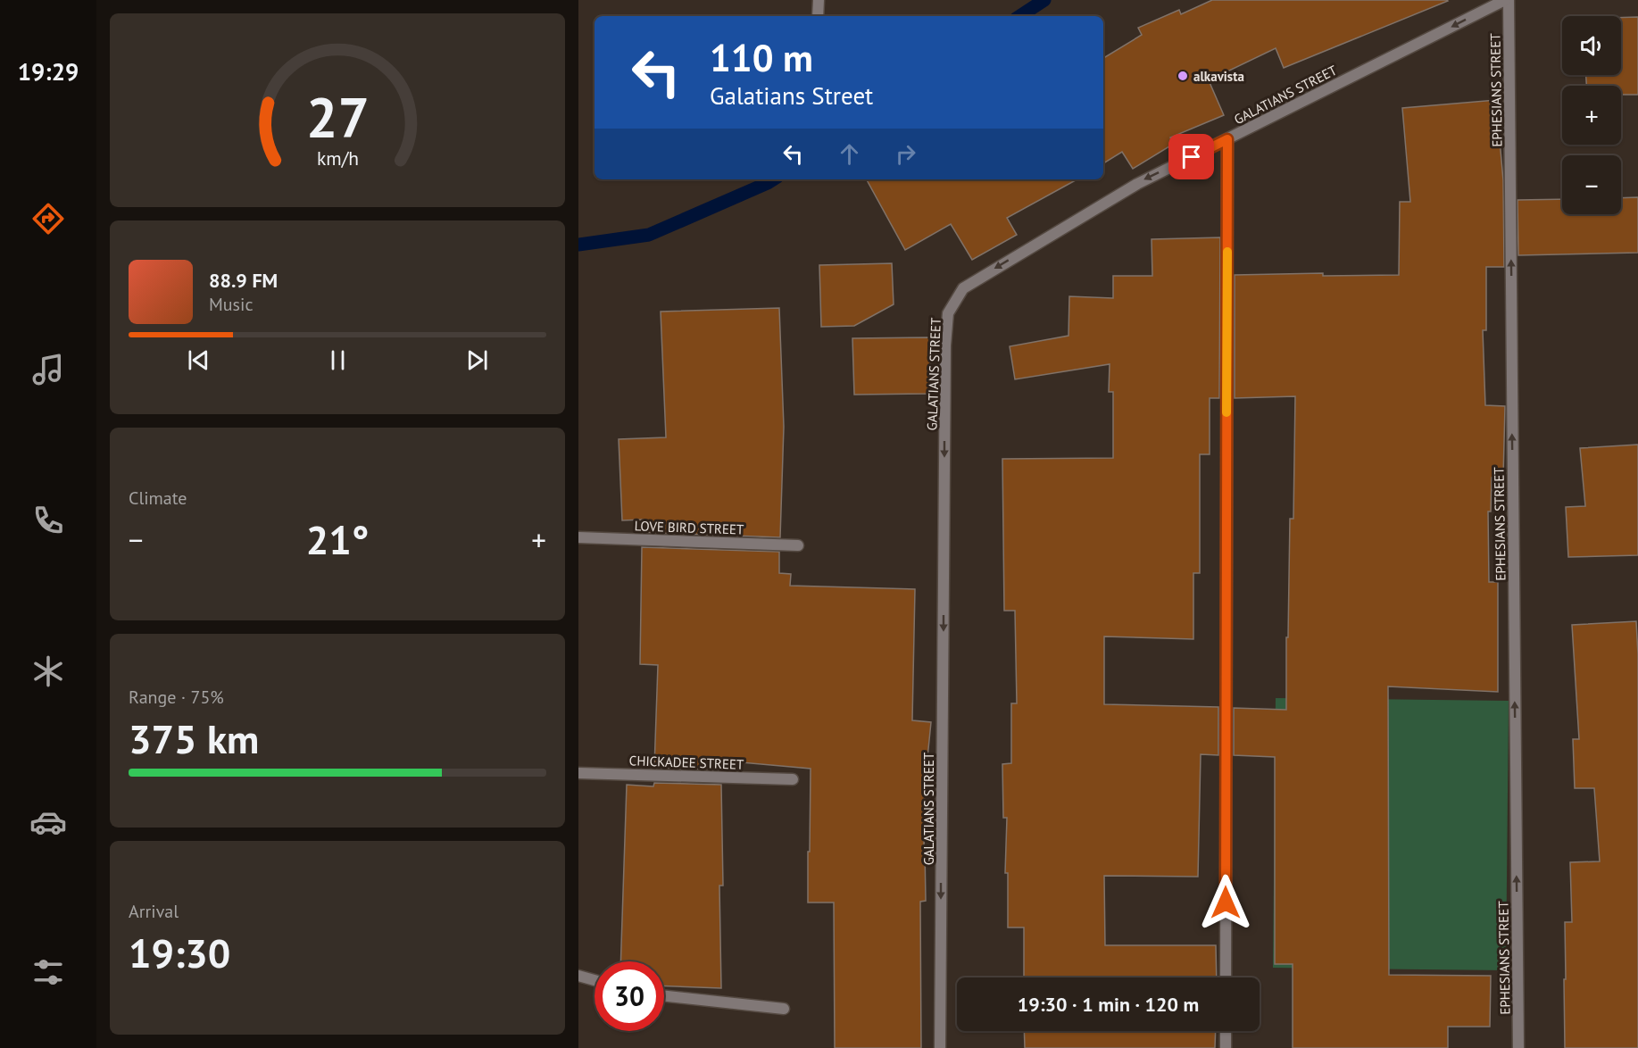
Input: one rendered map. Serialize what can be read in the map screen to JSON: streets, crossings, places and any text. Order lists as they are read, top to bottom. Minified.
{"streets":{"street":["EPHESIANS STREET","GALATIANS STREET","LOVE BIRD STREET","CHICKADEE STREET"]},"crossings":[["EPHESIANS STREET","GALATIANS STREET"]],"one_way":["EPHESIANS STREET","GALATIANS STREET"],"places":["alkavista"],"page":{"tabs":"19:29","map_buttons":["+","−"],"turn":["110 m","Galatians Street"],"song":["88.9 FM","Music"],"tile":["Climate",["Range · 75%","375 km"],["Arrival","19:30"]],"heat":["−","21°","+"],"limit":"30","trip":"19:30 · 1 min · 120 m","gauge":["27","km/h"]}}
